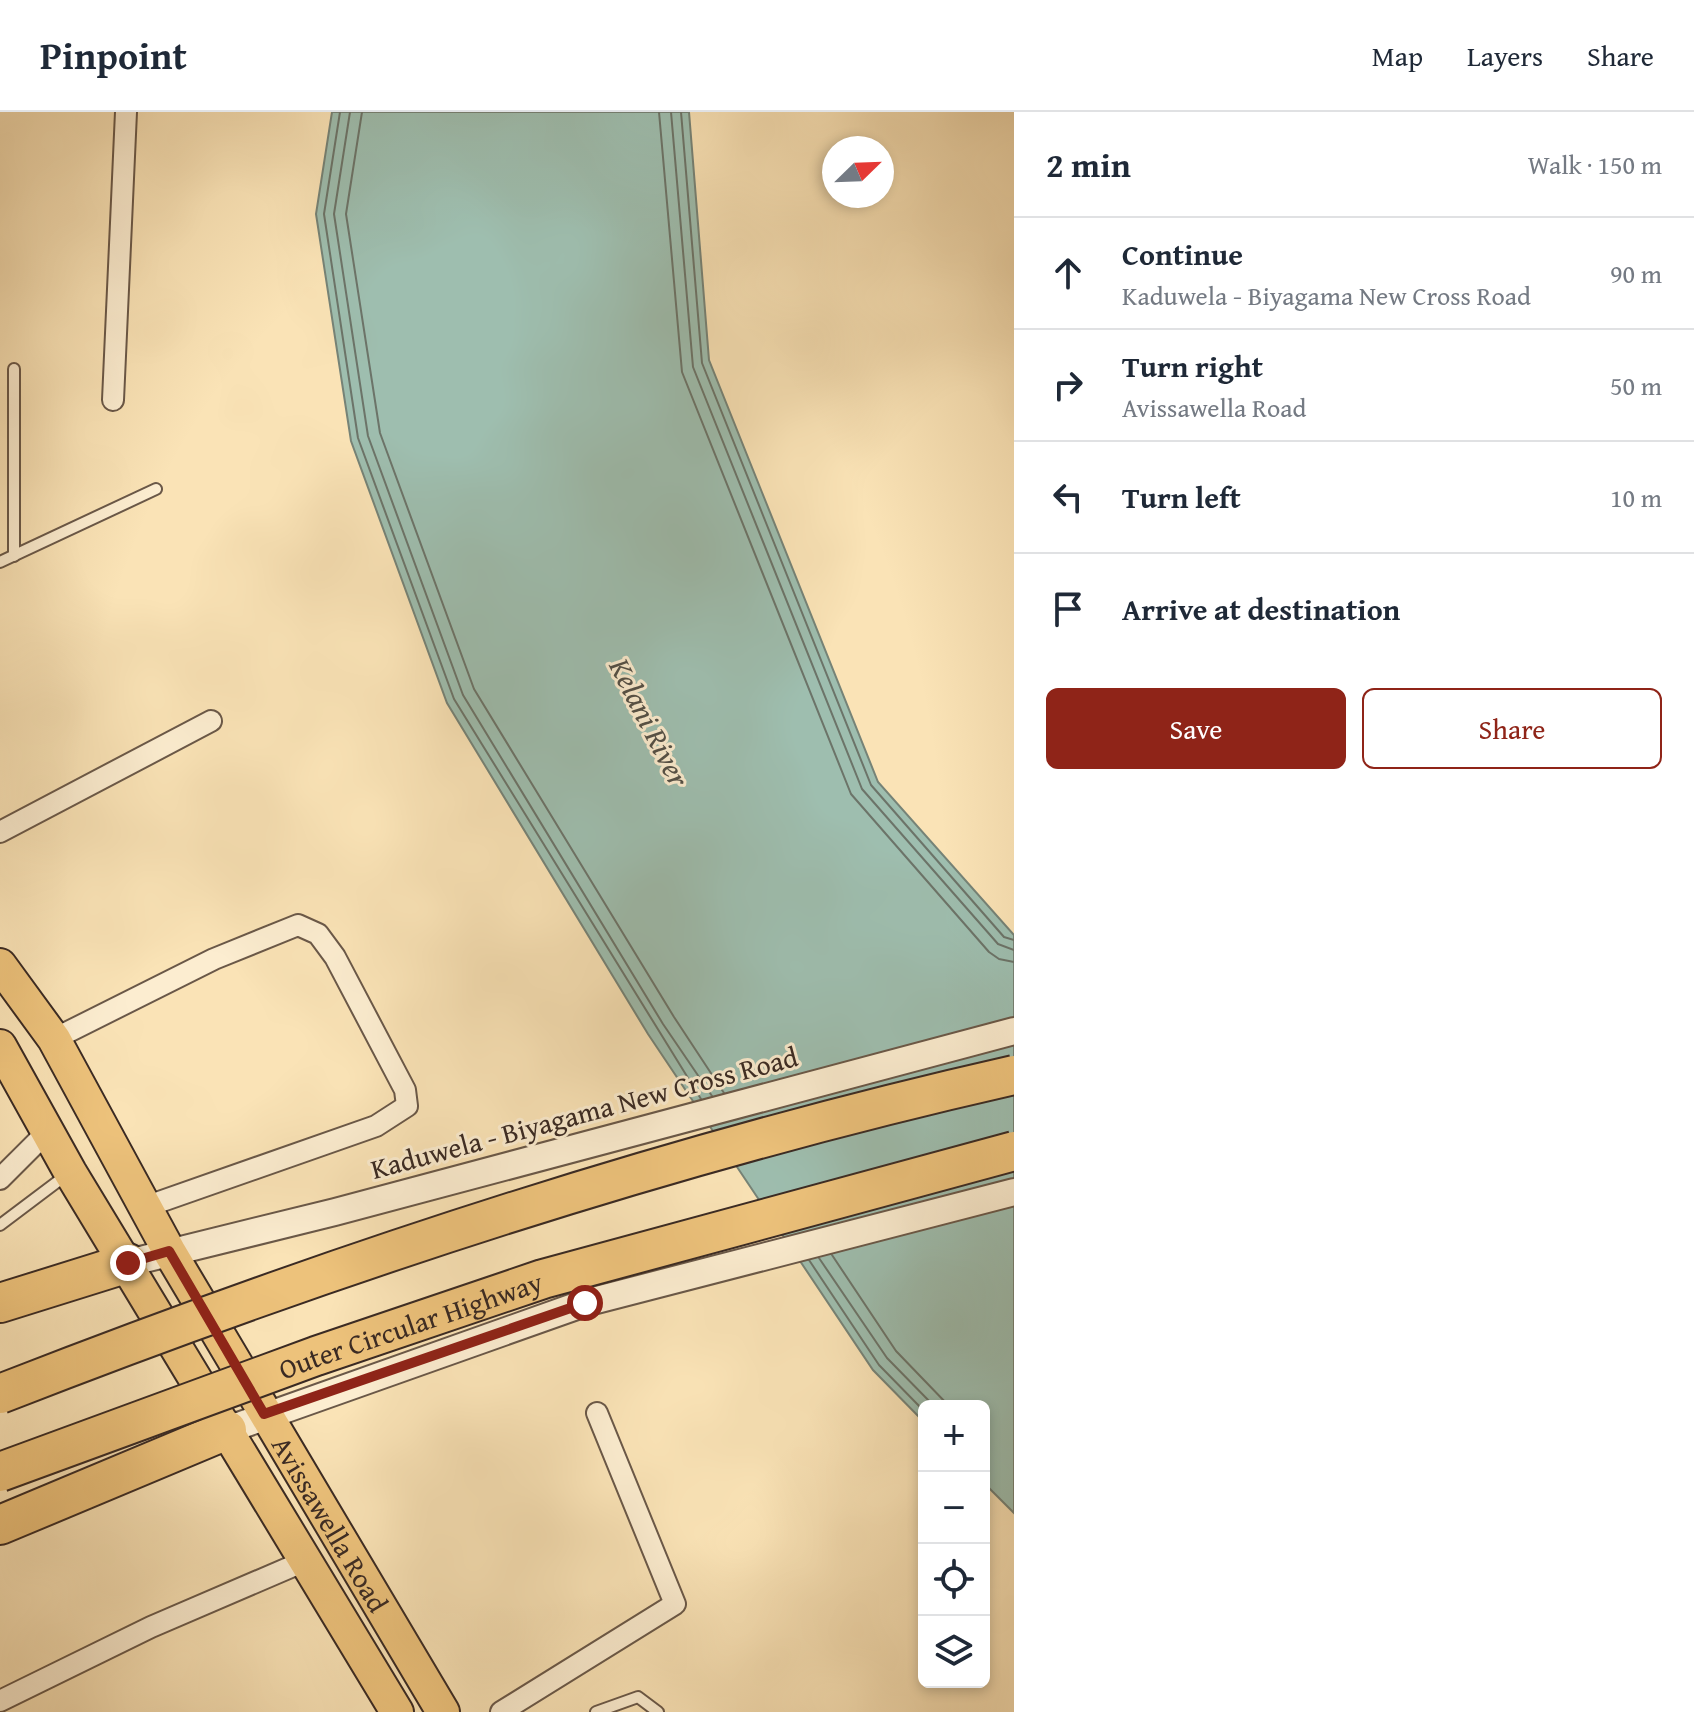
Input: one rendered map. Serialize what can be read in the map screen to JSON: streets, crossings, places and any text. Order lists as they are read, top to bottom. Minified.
{"streets":{"highway":["Outer Circular Highway"],"main road":["Avissawella Road"],"street":["Kaduwela - Biyagama New Cross Road"]},"crossings":[["Kaduwela - Biyagama New Cross Road","Avissawella Road"]],"water":["Kelani River"],"north":"top right","page":{"header":"Pinpoint","nav":["Map","Layers","Share"],"heading":["2 min","Walk · 150 m"],"list":[["Continue","Kaduwela - Biyagama New Cross Road","90 m"],["Turn right","Avissawella Road","50 m"],["Turn left","10 m"],"Arrive at destination"],"buttons":["Save","Share"],"map_buttons":["+","−"]}}
